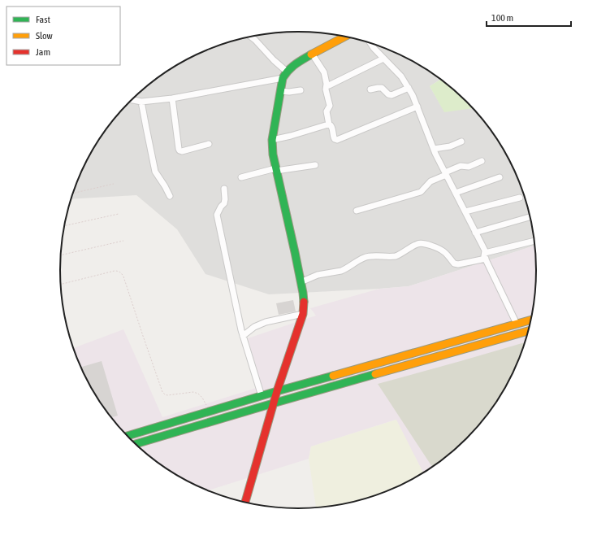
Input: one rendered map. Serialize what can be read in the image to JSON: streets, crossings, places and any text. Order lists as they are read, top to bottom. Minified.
{"legend":["Fast","Slow","Jam"],"scale_bar":"100 m"}
